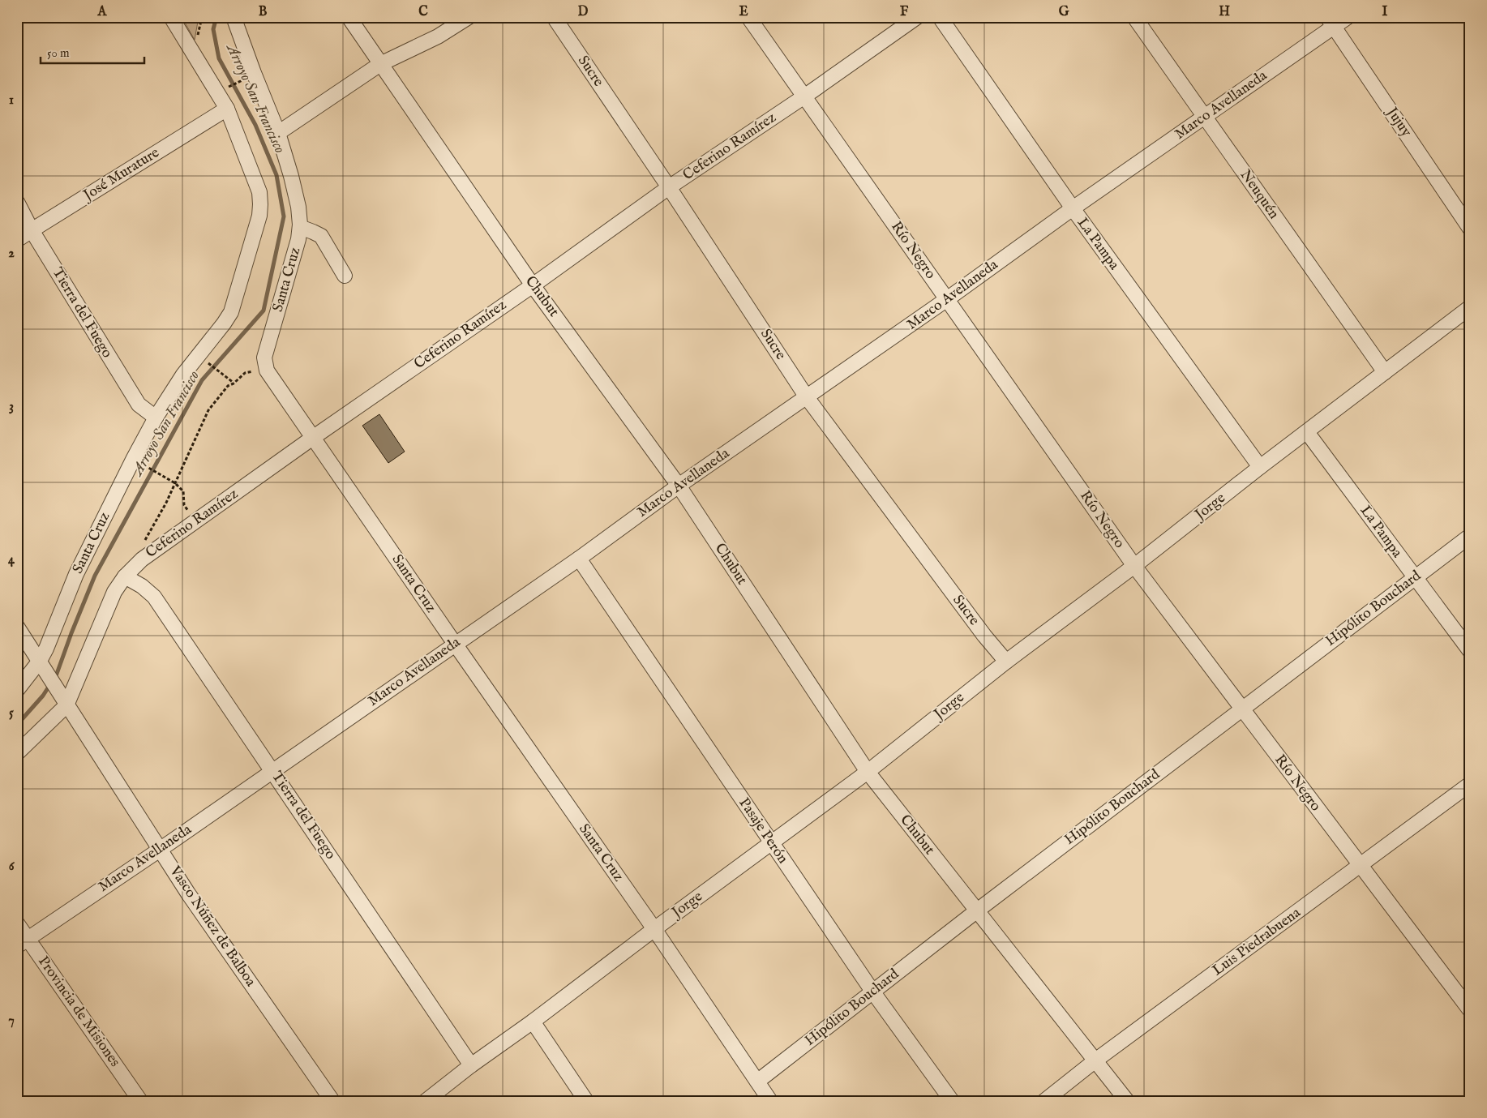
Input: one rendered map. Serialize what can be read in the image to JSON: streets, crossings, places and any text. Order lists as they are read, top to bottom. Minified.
{"streets":{"street":["Sucre","Marco Avellaneda","Jujuy","Ceferino Ramírez","José Murature","Neuquén","La Pampa","Río Negro","Santa Cruz","Chubut","Tierra del Fuego","Jorge","Hipólito Bouchard","Pasaje Perón","Vasco Núñez de Balboa","Luis Piedrabuena","Provincia de Misiones"]},"crossings":[["Sucre","Marco Avellaneda"],["Sucre","Ceferino Ramírez"],["Sucre","Jorge"],["Marco Avellaneda","Jujuy"],["Marco Avellaneda","Neuquén"],["Marco Avellaneda","La Pampa"],["Marco Avellaneda","Río Negro"],["Marco Avellaneda","Santa Cruz"],["Marco Avellaneda","Chubut"],["Marco Avellaneda","Tierra del Fuego"],["Marco Avellaneda","Pasaje Perón"],["Marco Avellaneda","Vasco Núñez de Balboa"],["Marco Avellaneda","Provincia de Misiones"],["Ceferino Ramírez","Río Negro"],["Ceferino Ramírez","Santa Cruz"],["Ceferino Ramírez","Chubut"],["Ceferino Ramírez","Tierra del Fuego"],["Ceferino Ramírez","Vasco Núñez de Balboa"],["José Murature","Santa Cruz"],["José Murature","Tierra del Fuego"],["Neuquén","Jorge"],["La Pampa","Jorge"],["La Pampa","Hipólito Bouchard"],["Río Negro","Jorge"],["Río Negro","Hipólito Bouchard"],["Río Negro","Luis Piedrabuena"],["Santa Cruz","Tierra del Fuego"],["Santa Cruz","Jorge"],["Santa Cruz","Hipólito Bouchard"],["Santa Cruz","Vasco Núñez de Balboa"],["Chubut","Jorge"],["Chubut","Hipólito Bouchard"],["Chubut","Luis Piedrabuena"],["Tierra del Fuego","Jorge"],["Jorge","Pasaje Perón"],["Hipólito Bouchard","Pasaje Perón"]],"water":["Arroyo San Francisco"],"scale_bar":"50 m","grid":{"columns":["A","B","C","D","E","F","G","H","I"],"rows":["1","2","3","4","5","6","7"]}}
